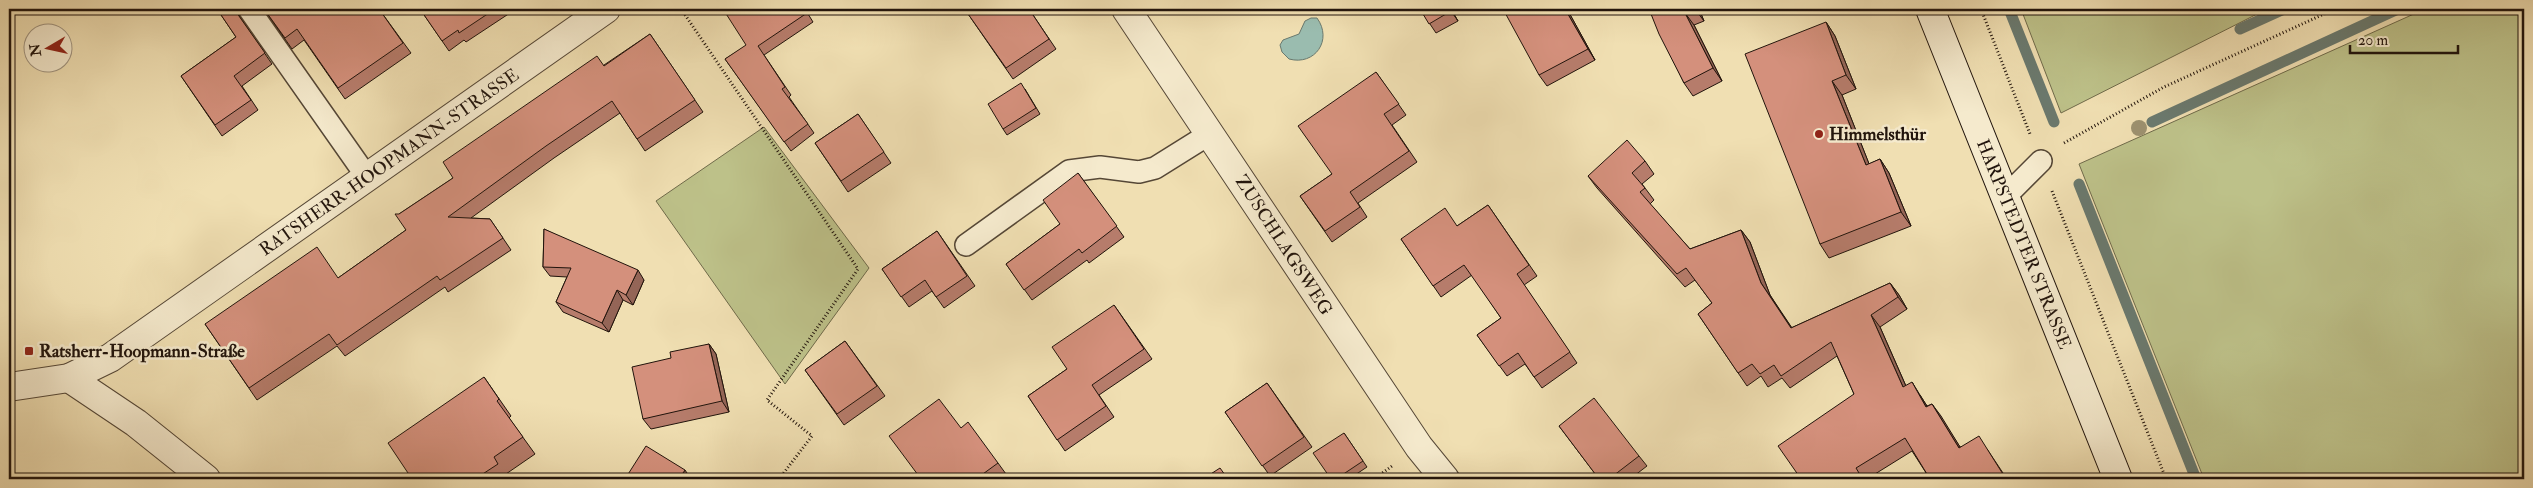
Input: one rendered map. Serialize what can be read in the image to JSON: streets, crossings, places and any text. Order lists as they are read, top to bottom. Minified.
{"streets":{"street":["RATSHERR-HOOPMANN-STRASSE","HARPSTEDTER STRASSE","ZUSCHLAGSWEG"]},"places":{"other":["Himmelsthür"],"transit":["Ratsherr-Hoopmann-Straße"]},"scale_bar":"20 m","north":"left"}
